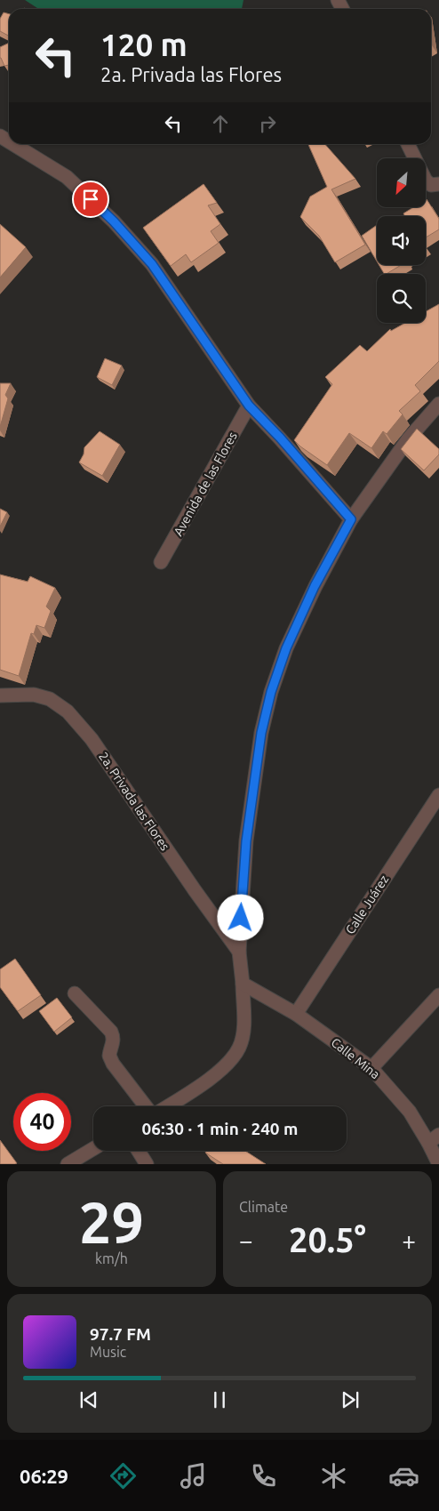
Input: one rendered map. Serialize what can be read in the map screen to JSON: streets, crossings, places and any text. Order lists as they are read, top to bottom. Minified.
{"streets":{"street":["Avenida de las Flores","2a. Privada las Flores","Calle Juárez","Calle Mina"]},"crossings":[["Calle Juárez","Calle Mina"]],"north":"bottom left","page":{"turn":["120 m","2a. Privada las Flores"],"limit":"40","trip":"06:30 · 1 min · 240 m","tile":[["29","km/h"],"Climate"],"heat":["−","20.5°","+"],"song":["97.7 FM","Music"],"tabs":"06:29"}}
